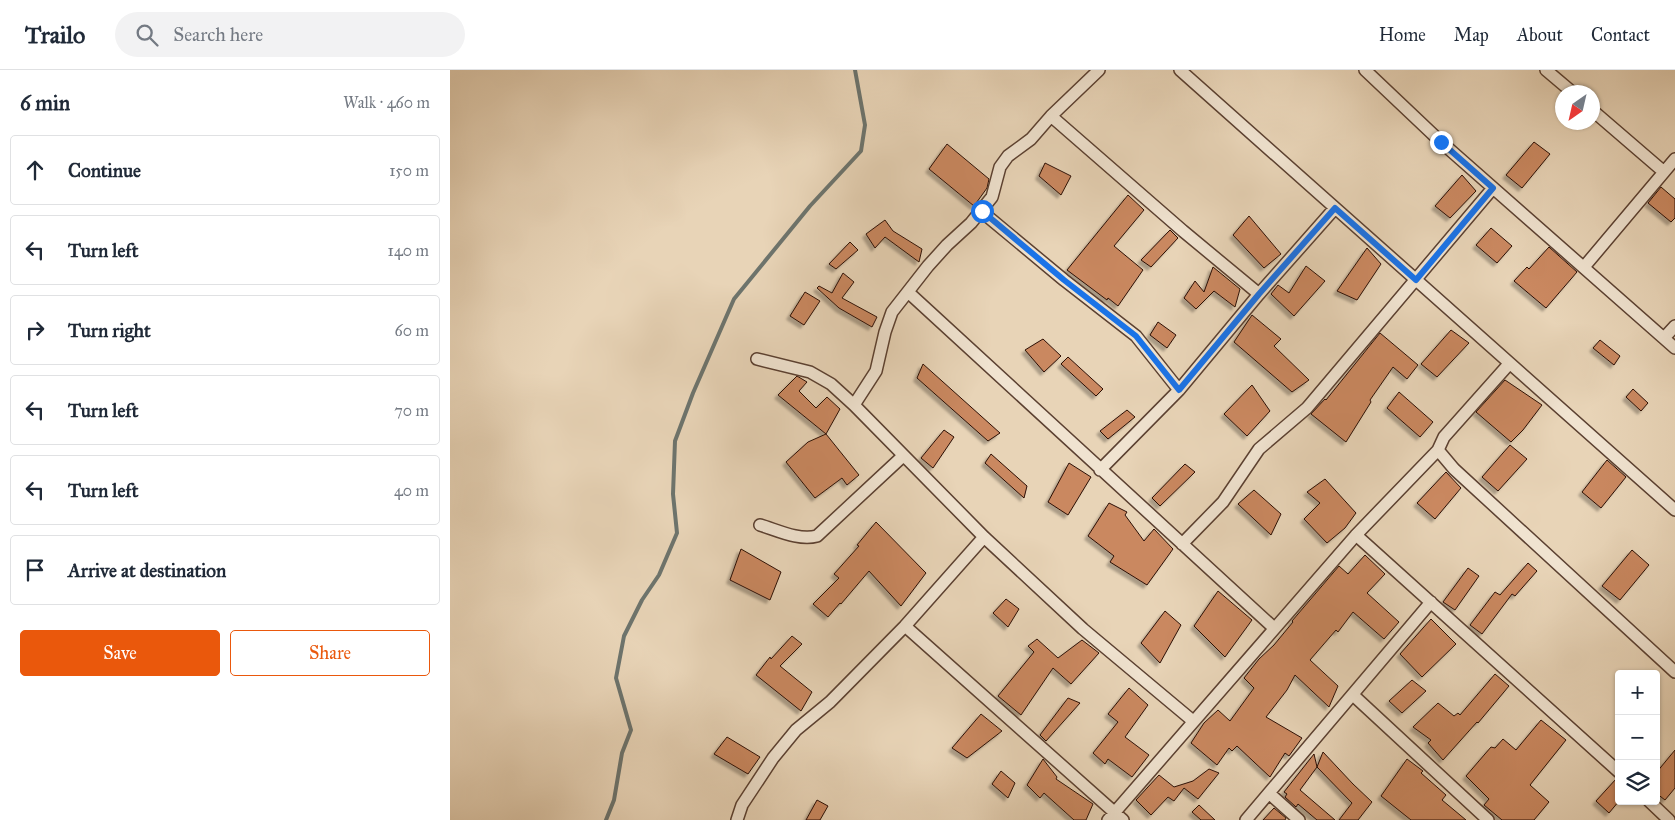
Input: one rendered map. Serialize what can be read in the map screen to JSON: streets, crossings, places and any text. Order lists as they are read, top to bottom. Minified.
{"north":"bottom left","page":{"header":"Trailo","search":"Search here","nav":["Home","Map","About","Contact"],"heading":["6 min","Walk · 460 m"],"list":[["Continue","150 m"],["Turn left","140 m"],["Turn right","60 m"],["Turn left","70 m"],["Turn left","40 m"],"Arrive at destination"],"buttons":["Save","Share"],"map_buttons":["+","−"]}}
